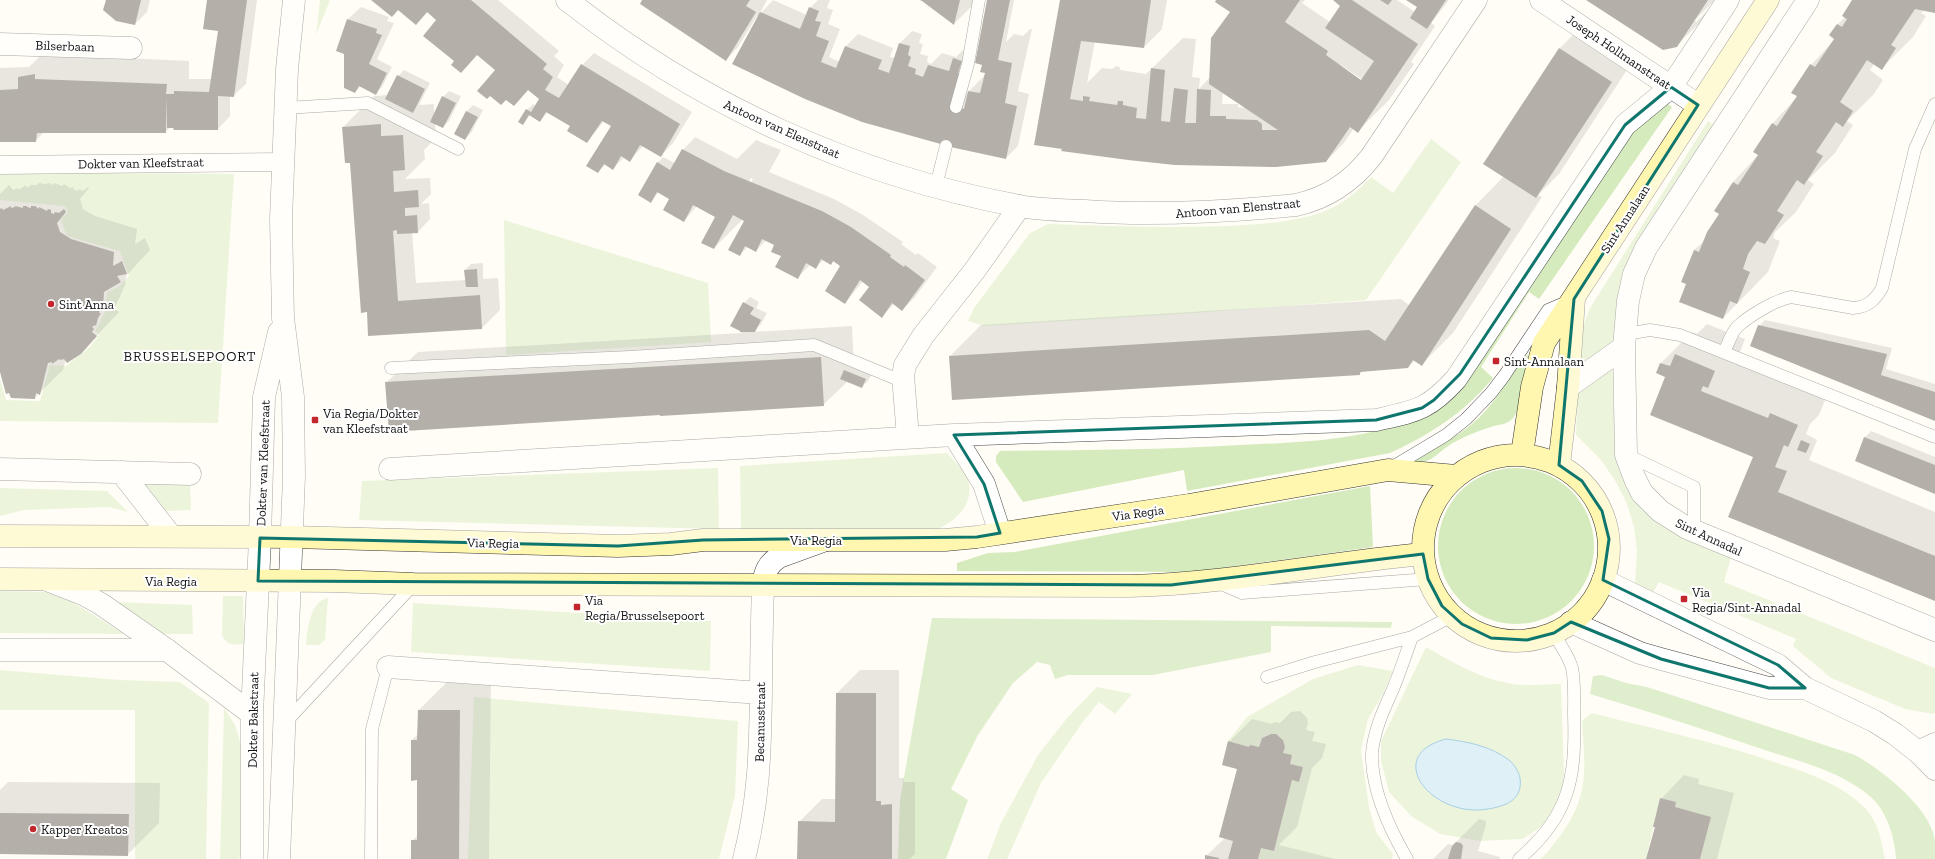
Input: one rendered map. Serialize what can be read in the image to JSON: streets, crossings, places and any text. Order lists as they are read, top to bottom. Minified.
{"streets":{"main road":["Sint Annalaan","Via Regia"],"street":["Bilserbaan","Joseph Hollmanstraat","Antoon van Elenstraat","Dokter van Kleefstraat","Sint Annadal","Dokter Bakstraat","Becanusstraat"]},"crossings":[["Joseph Hollmanstraat","Sint Annalaan"],["Dokter van Kleefstraat","Via Regia"],["Dokter van Kleefstraat","Dokter Bakstraat"],["Via Regia","Dokter Bakstraat"],["Via Regia","Becanusstraat"]],"districts":["BRUSSELSEPOORT"],"places":{"other":["Sint Anna","Kapper Kreatos"],"transit":["Sint-Annalaan","Via Regia/Dokter van Kleefstraat","Via Regia/Sint-Annadal","Via Regia/Brusselsepoort"]}}
